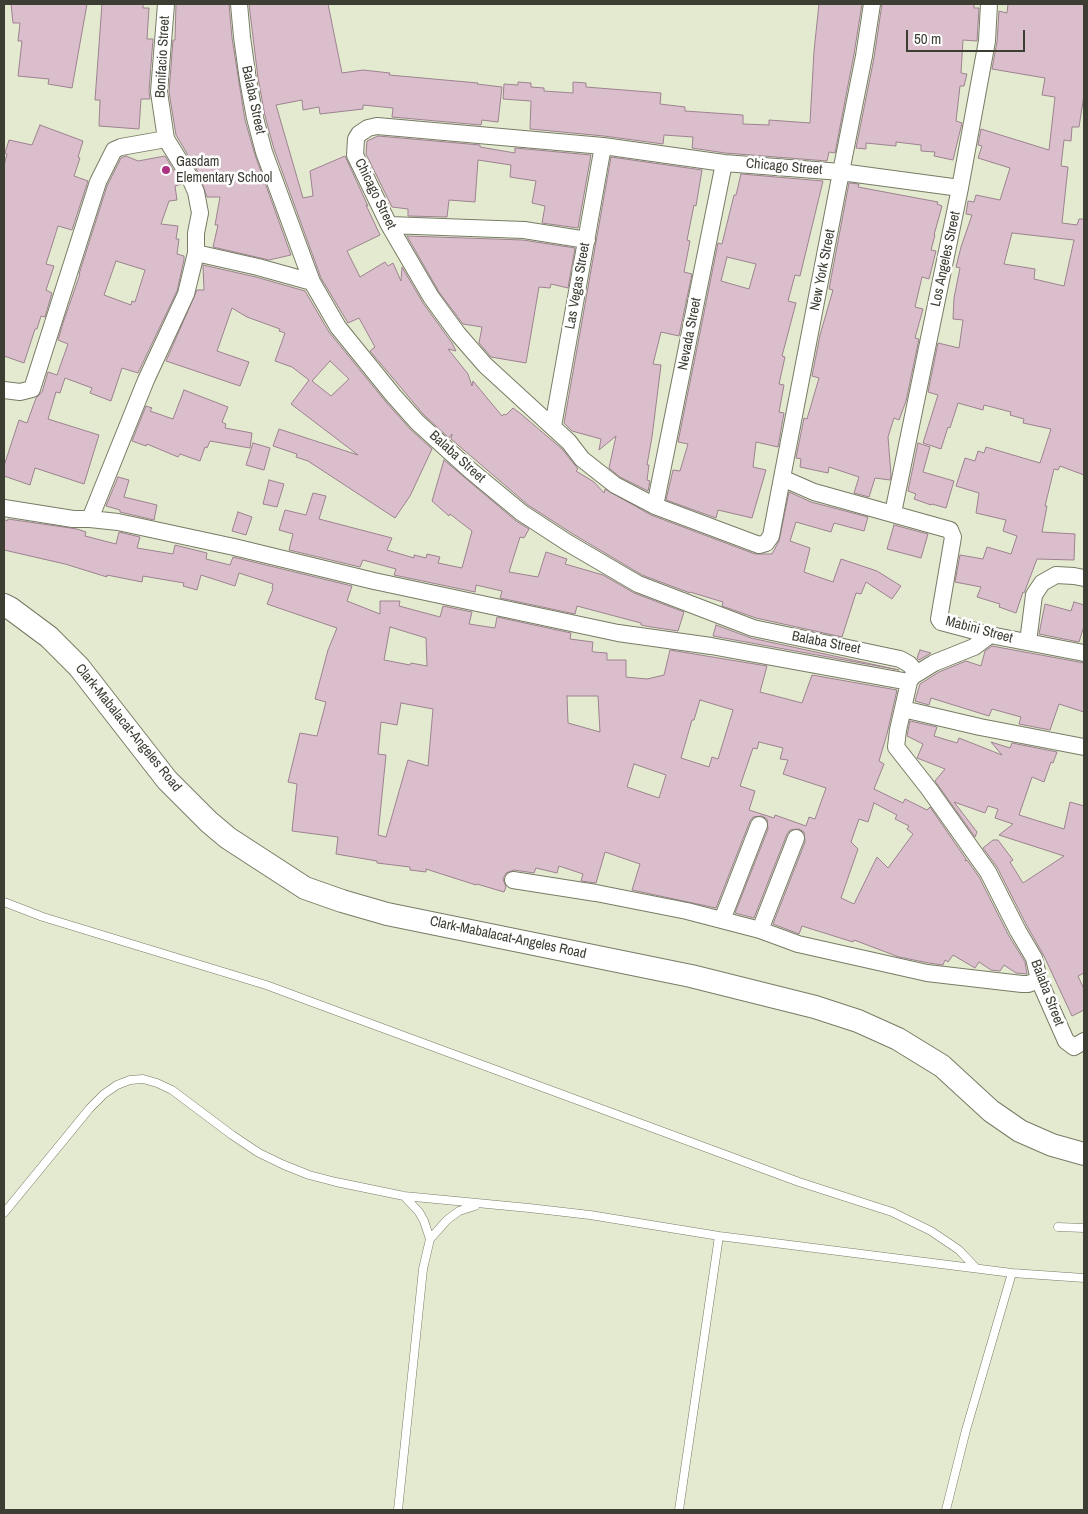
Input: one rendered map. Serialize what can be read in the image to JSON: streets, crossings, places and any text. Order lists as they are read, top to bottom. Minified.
{"streets":{"main road":["Clark-Mabalacat-Angeles Road"],"street":["Bonifacio Street","Balaba Street","Chicago Street","Los Angeles Street","New York Street","Las Vegas Street","Nevada Street","Mabini Street"]},"crossings":[["Chicago Street","Los Angeles Street"],["Chicago Street","New York Street"],["Chicago Street","Las Vegas Street"],["Chicago Street","Nevada Street"],["Los Angeles Street","Mabini Street"]],"places":["Gasdam Elementary School"],"scale_bar":"50 m"}
